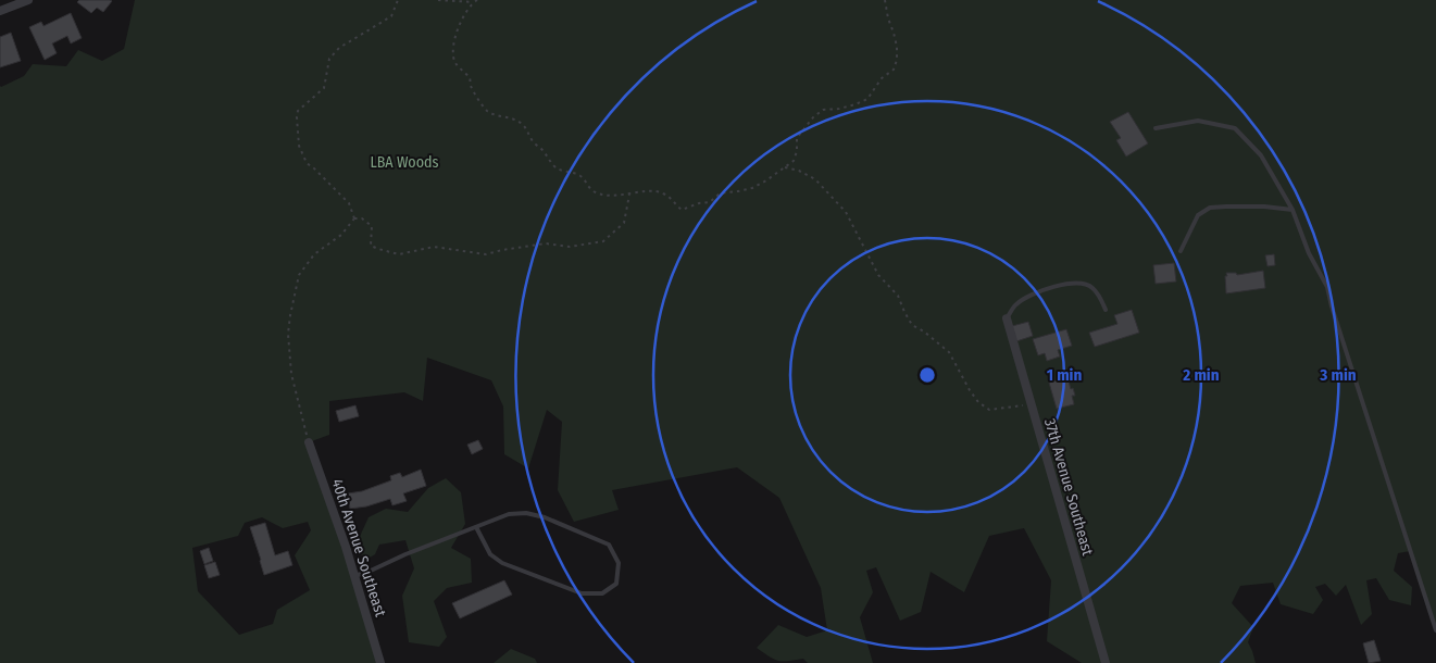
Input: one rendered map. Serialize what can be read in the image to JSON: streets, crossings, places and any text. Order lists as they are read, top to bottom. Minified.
{"streets":{"street":["37th Avenue Southeast","40th Avenue Southeast"]},"parks":["LBA Woods"],"rings":["1 min","2 min","3 min"]}
